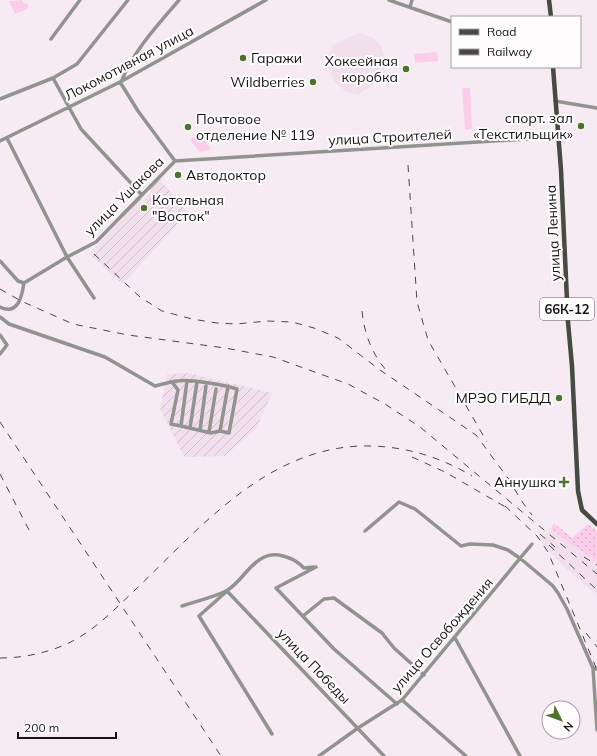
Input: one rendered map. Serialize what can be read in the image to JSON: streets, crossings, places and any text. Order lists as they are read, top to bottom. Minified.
{"streets":{"main road":["улица Ленина","66К-12"],"street":["Локомотивная улица","улица Строителей","улица Ушакова","улица Освобождения","улица Победы"]},"crossings":[["улица Строителей","улица Ушакова"],["улица Строителей","улица Ленина"],["улица Освобождения","улица Победы"]],"places":{"other":["Гаражи","Хокеейная коробка","Wildberries","спорт. зал «Текстильщик»","Почтовое отделение № 119","Автодоктор","Котельная \"Восток\"","МРЭО ГИБДД"],"health":["Аннушка"]},"legend":["Road","Railway"],"scale_bar":"200 m","north":"bottom right"}
